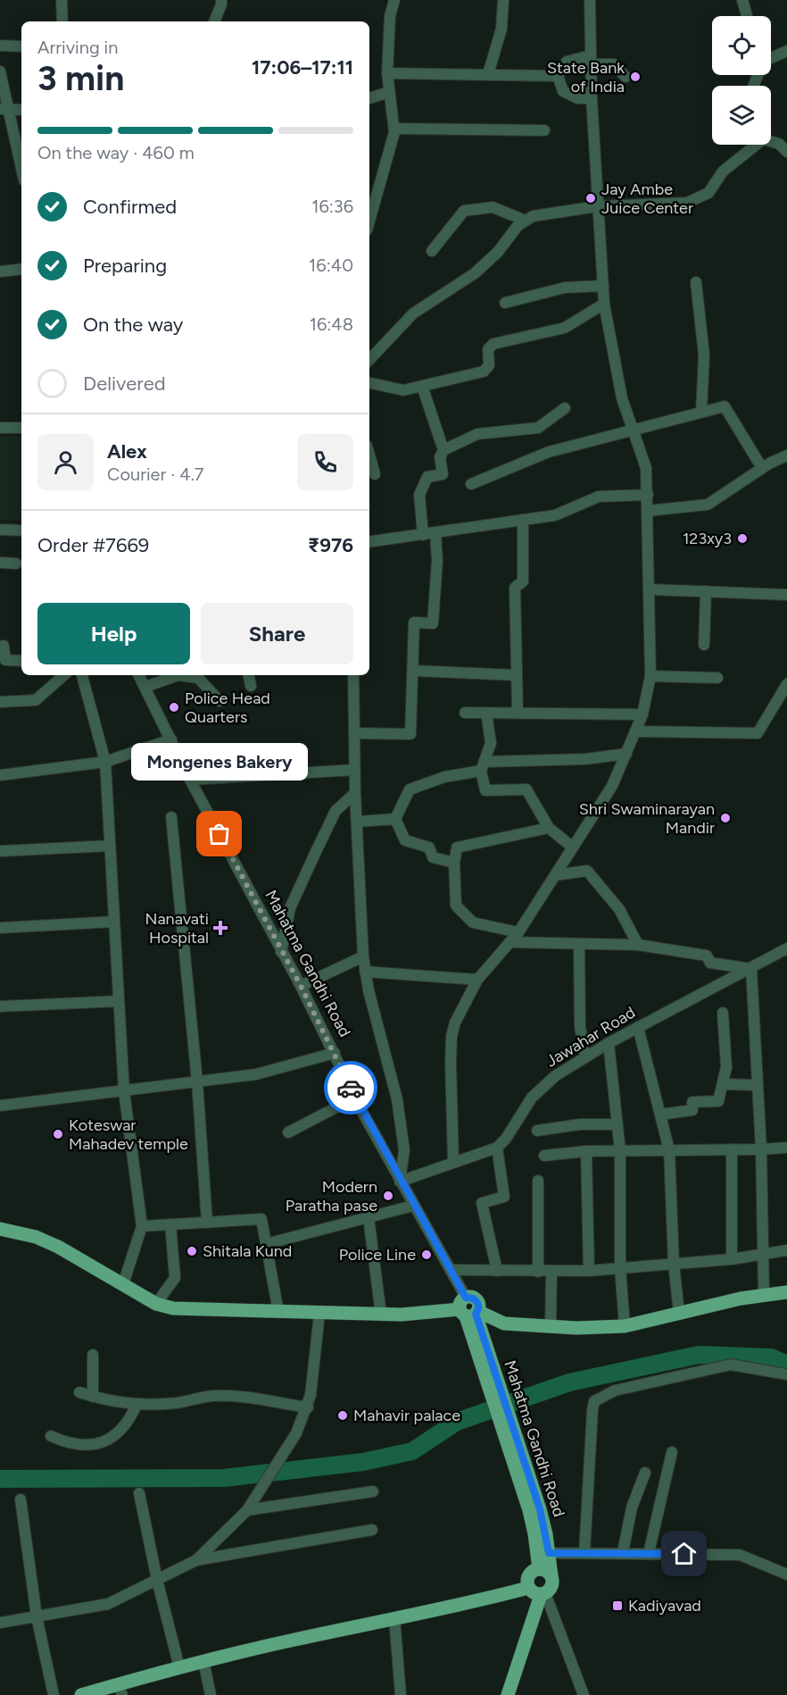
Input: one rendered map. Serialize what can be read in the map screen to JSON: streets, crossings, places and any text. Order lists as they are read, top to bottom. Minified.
{"streets":{"main road":["Mahatma Gandhi Road"],"street":["Jawahar Road"]},"places":{"other":["State Bank of India","Jay Ambe Juice Center","123xy3","Police Head Quarters","Shri Swaminarayan Mandir","Mongenes Bakery","Koteswar Mahadev temple","Modern Paratha pase","Shitala Kund","Police Line","Mahavir palace"],"health":["Nanavati Hospital"],"transit":["Kadiyavad"]},"page":{"heading":["3 min","Arriving in","17:06–17:11"],"panel":["Alex","Courier · 4.7","Order #7669","₹976"],"bar":"On the way · 460 m","list":[["Confirmed","16:36"],["Preparing","16:40"],["On the way","16:48"],"Delivered"],"buttons":["Help","Share"],"bubble":"Mongenes Bakery"}}
